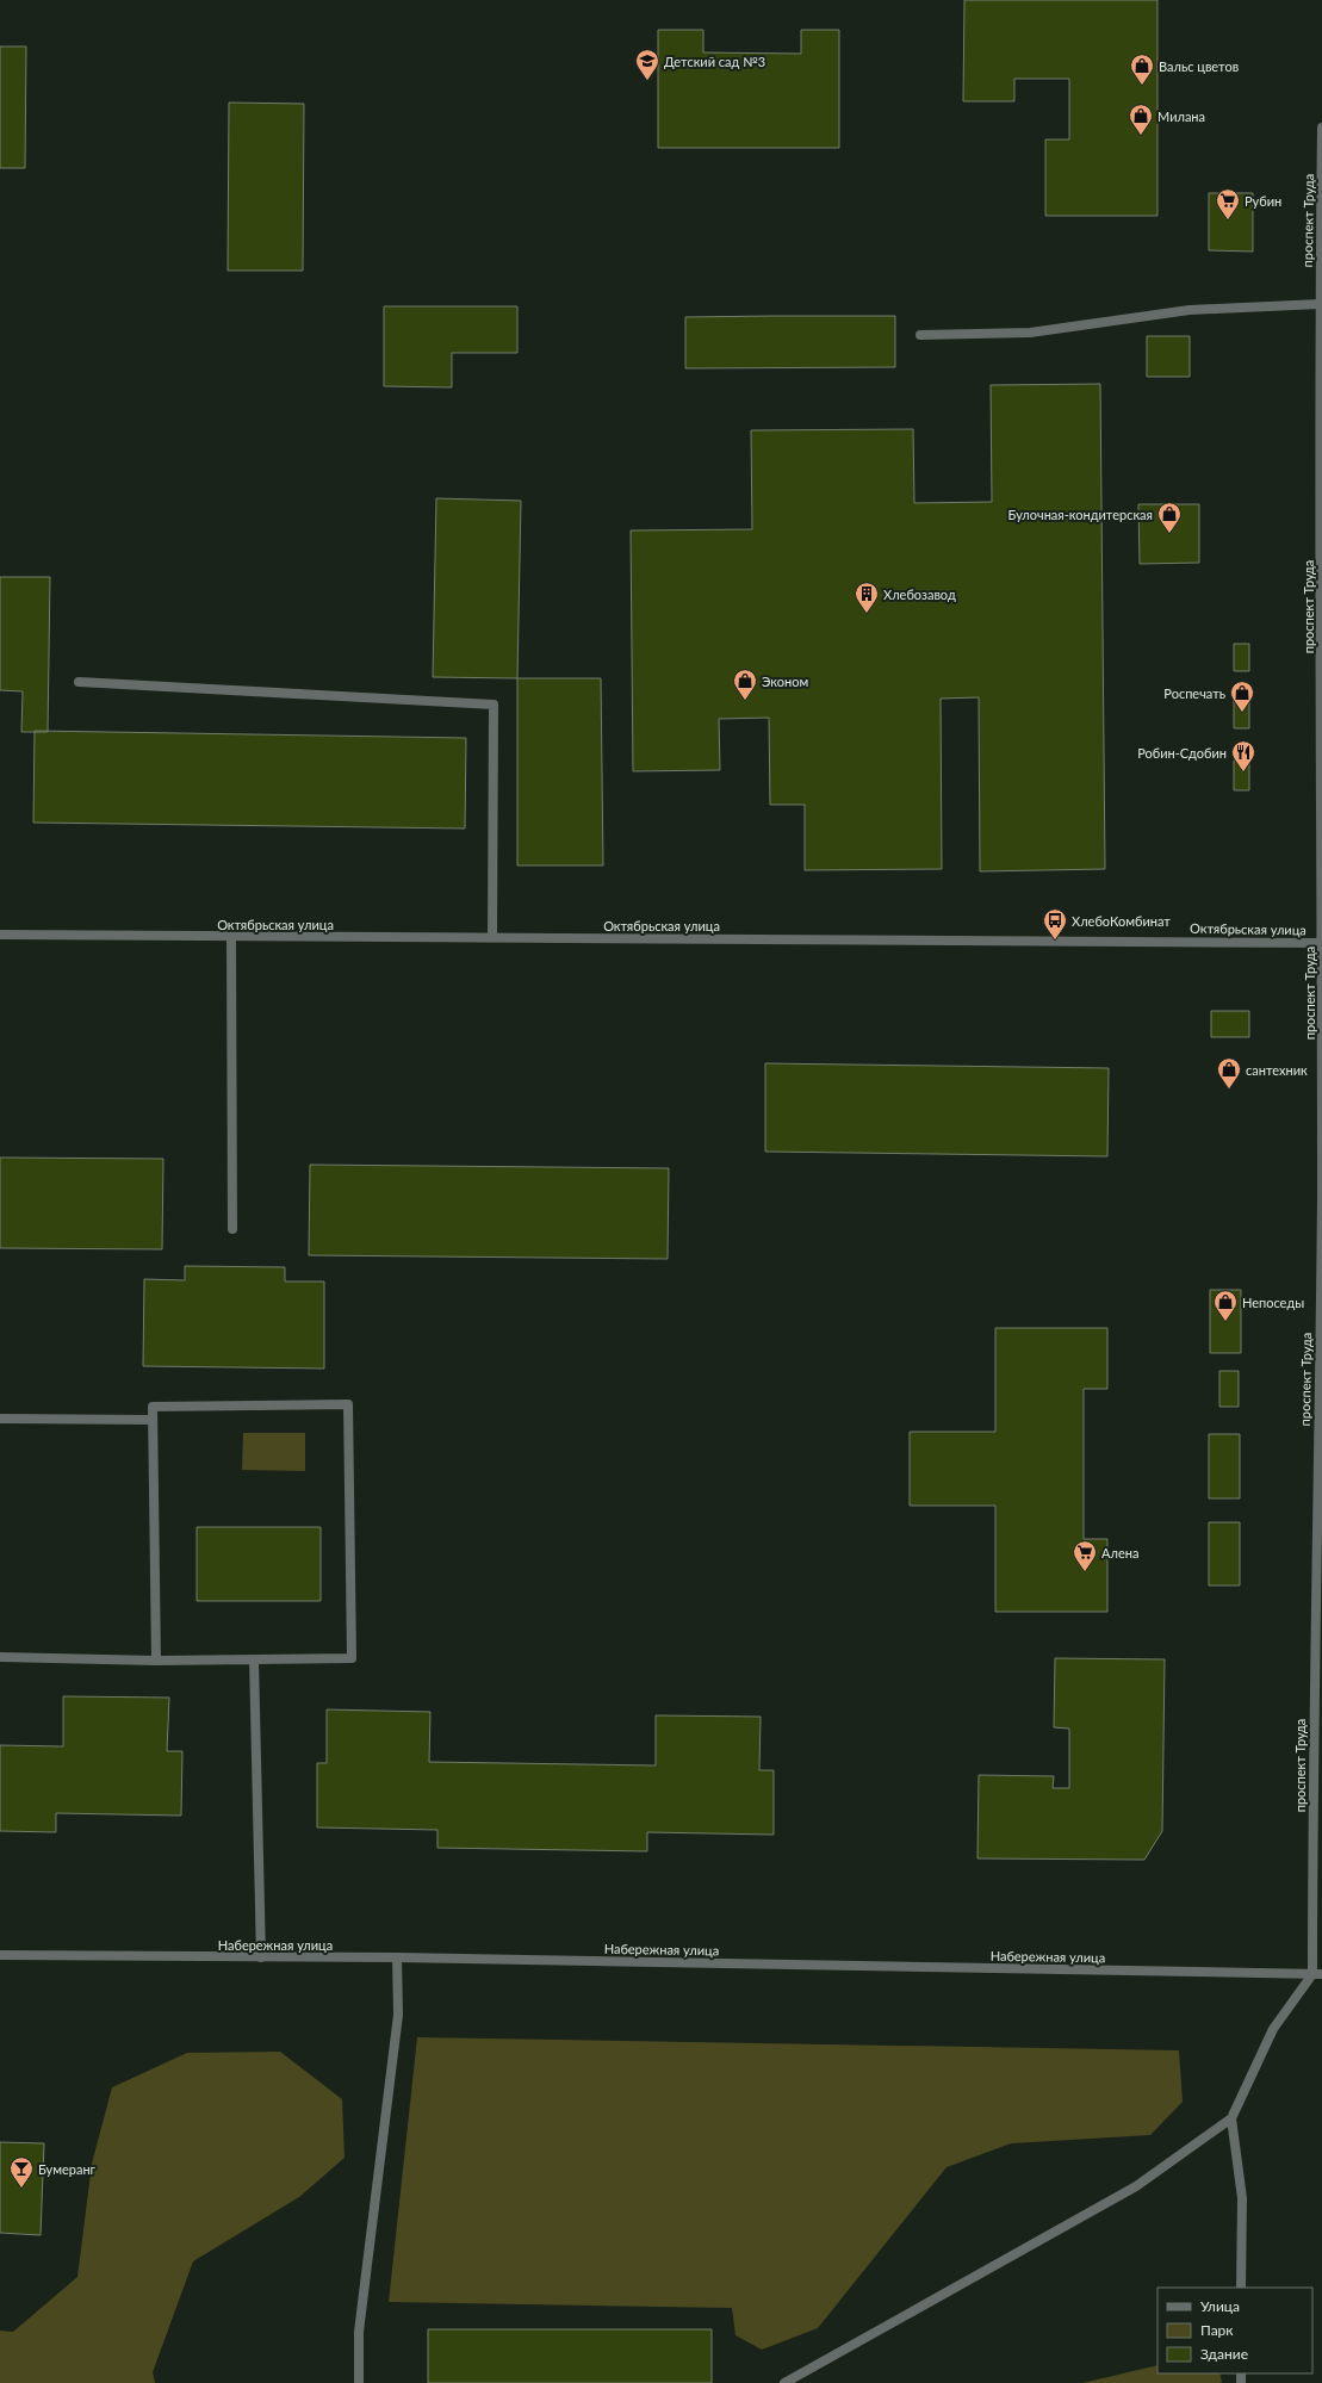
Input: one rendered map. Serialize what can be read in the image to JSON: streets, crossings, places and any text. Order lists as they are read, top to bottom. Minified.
{"streets":{"street":["проспект Труда","Октябрьская улица","Набережная улица"]},"crossings":[["проспект Труда","Октябрьская улица"],["проспект Труда","Набережная улица"]],"places":{"school or university":["Детский сад №3"],"shop":["Вальс цветов","Милана","Булочная-кондитерская","Эконом","Роспечать","сантехник","Непоседы"],"supermarket":["Рубин","Алена"],"building":["Хлебозавод"],"restaurant":["Робин-Сдобин"],"bus stop":["ХлебоКомбинат"],"bar":["Бумеранг"]},"legend":["Улица","Парк","Здание"]}
